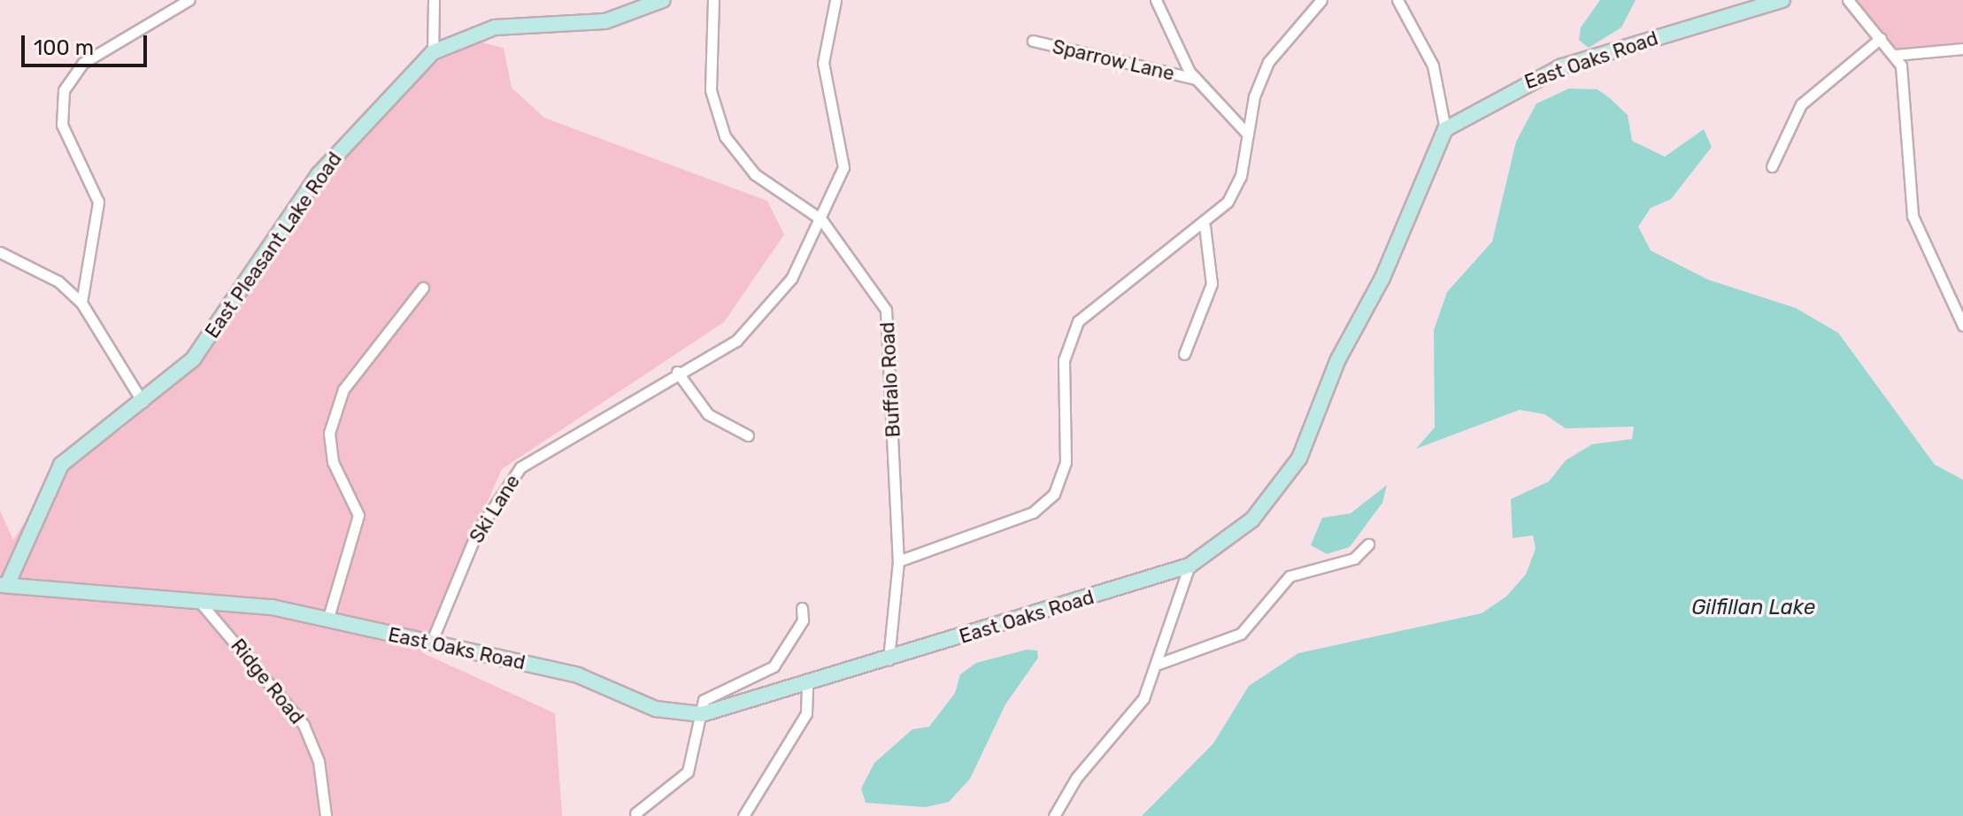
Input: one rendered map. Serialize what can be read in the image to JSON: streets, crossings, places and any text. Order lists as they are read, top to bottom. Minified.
{"streets":{"street":["Sparrow Lane","East Oaks Road","East Pleasant Lake Road","Buffalo Road","Ski Lane","Ridge Road"]},"crossings":[["East Oaks Road","East Pleasant Lake Road"],["East Oaks Road","Buffalo Road"],["East Oaks Road","Ski Lane"],["East Oaks Road","Ridge Road"],["Buffalo Road","Ski Lane"]],"water":["Gilfillan Lake"],"scale_bar":"100 m"}
